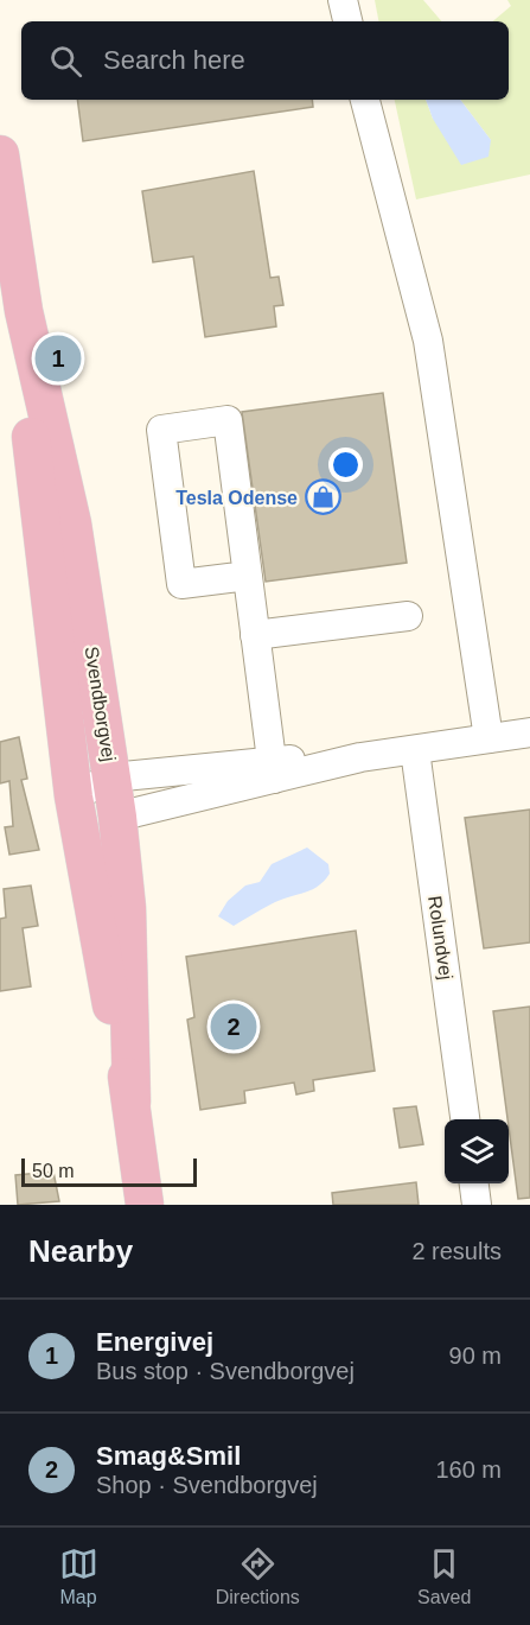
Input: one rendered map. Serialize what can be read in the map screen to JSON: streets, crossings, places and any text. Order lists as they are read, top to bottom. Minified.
{"streets":{"main road":["Svendborgvej"],"street":["Rolundvej"]},"places":{"shop":["Tesla Odense"]},"scale_bar":"50 m","page":{"search":"Search here","pins":["1","2"],"scale":"50 m","heading":["Nearby","2 results"],"list":[{"mark":"1","name":"Energivej","note":"Bus stop · Svendborgvej","value":"90 m"},{"mark":"2","name":"Smag&Smil","note":"Shop · Svendborgvej","value":"160 m"}],"nav":["Map","Directions","Saved"]}}
